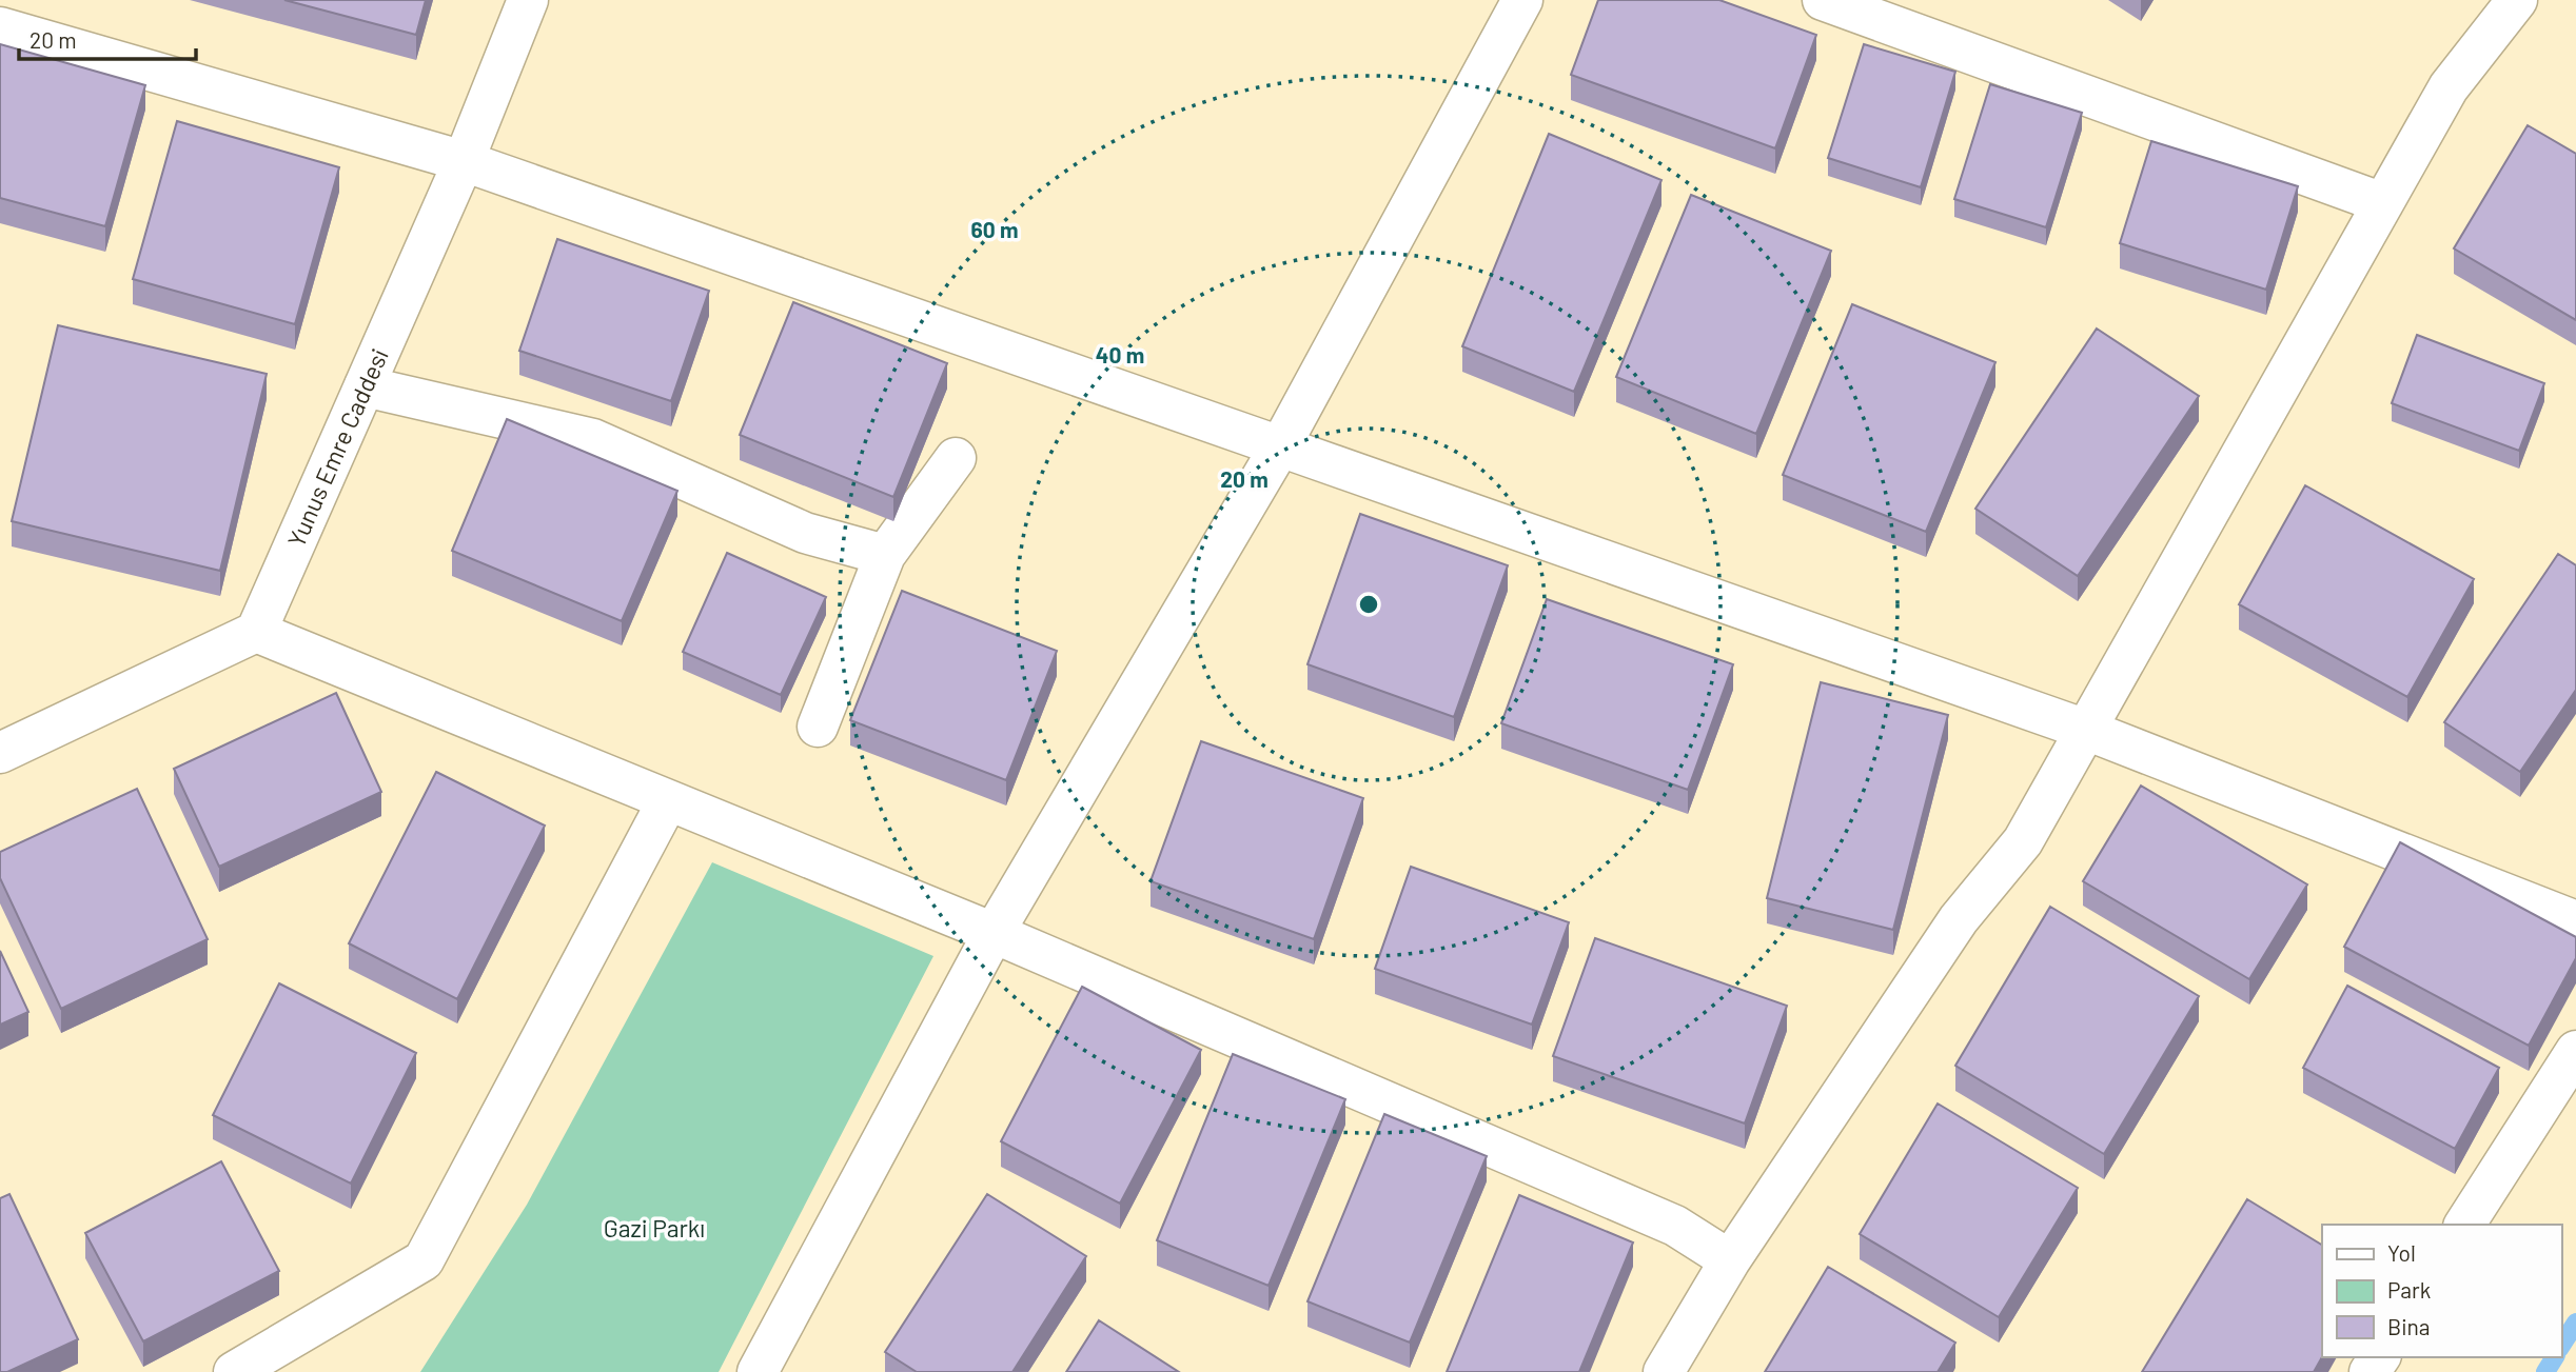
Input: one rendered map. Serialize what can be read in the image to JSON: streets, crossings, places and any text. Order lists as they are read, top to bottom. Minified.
{"streets":{"street":["Yunus Emre Caddesi"]},"parks":["Gazi Parkı"],"legend":["Yol","Park","Bina"],"scale_bar":"20 m","rings":["60 m","40 m","20 m"]}
